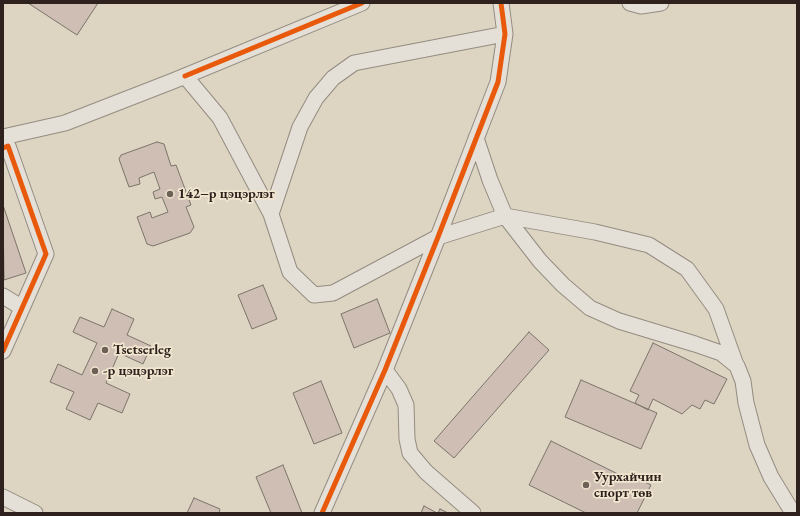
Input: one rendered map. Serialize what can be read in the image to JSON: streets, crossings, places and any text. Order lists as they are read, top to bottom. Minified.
{"places":["142−р цэцэрлэг","Tsetserleg","-р цэцэрлэг","Уурхайчин спорт төв"]}
